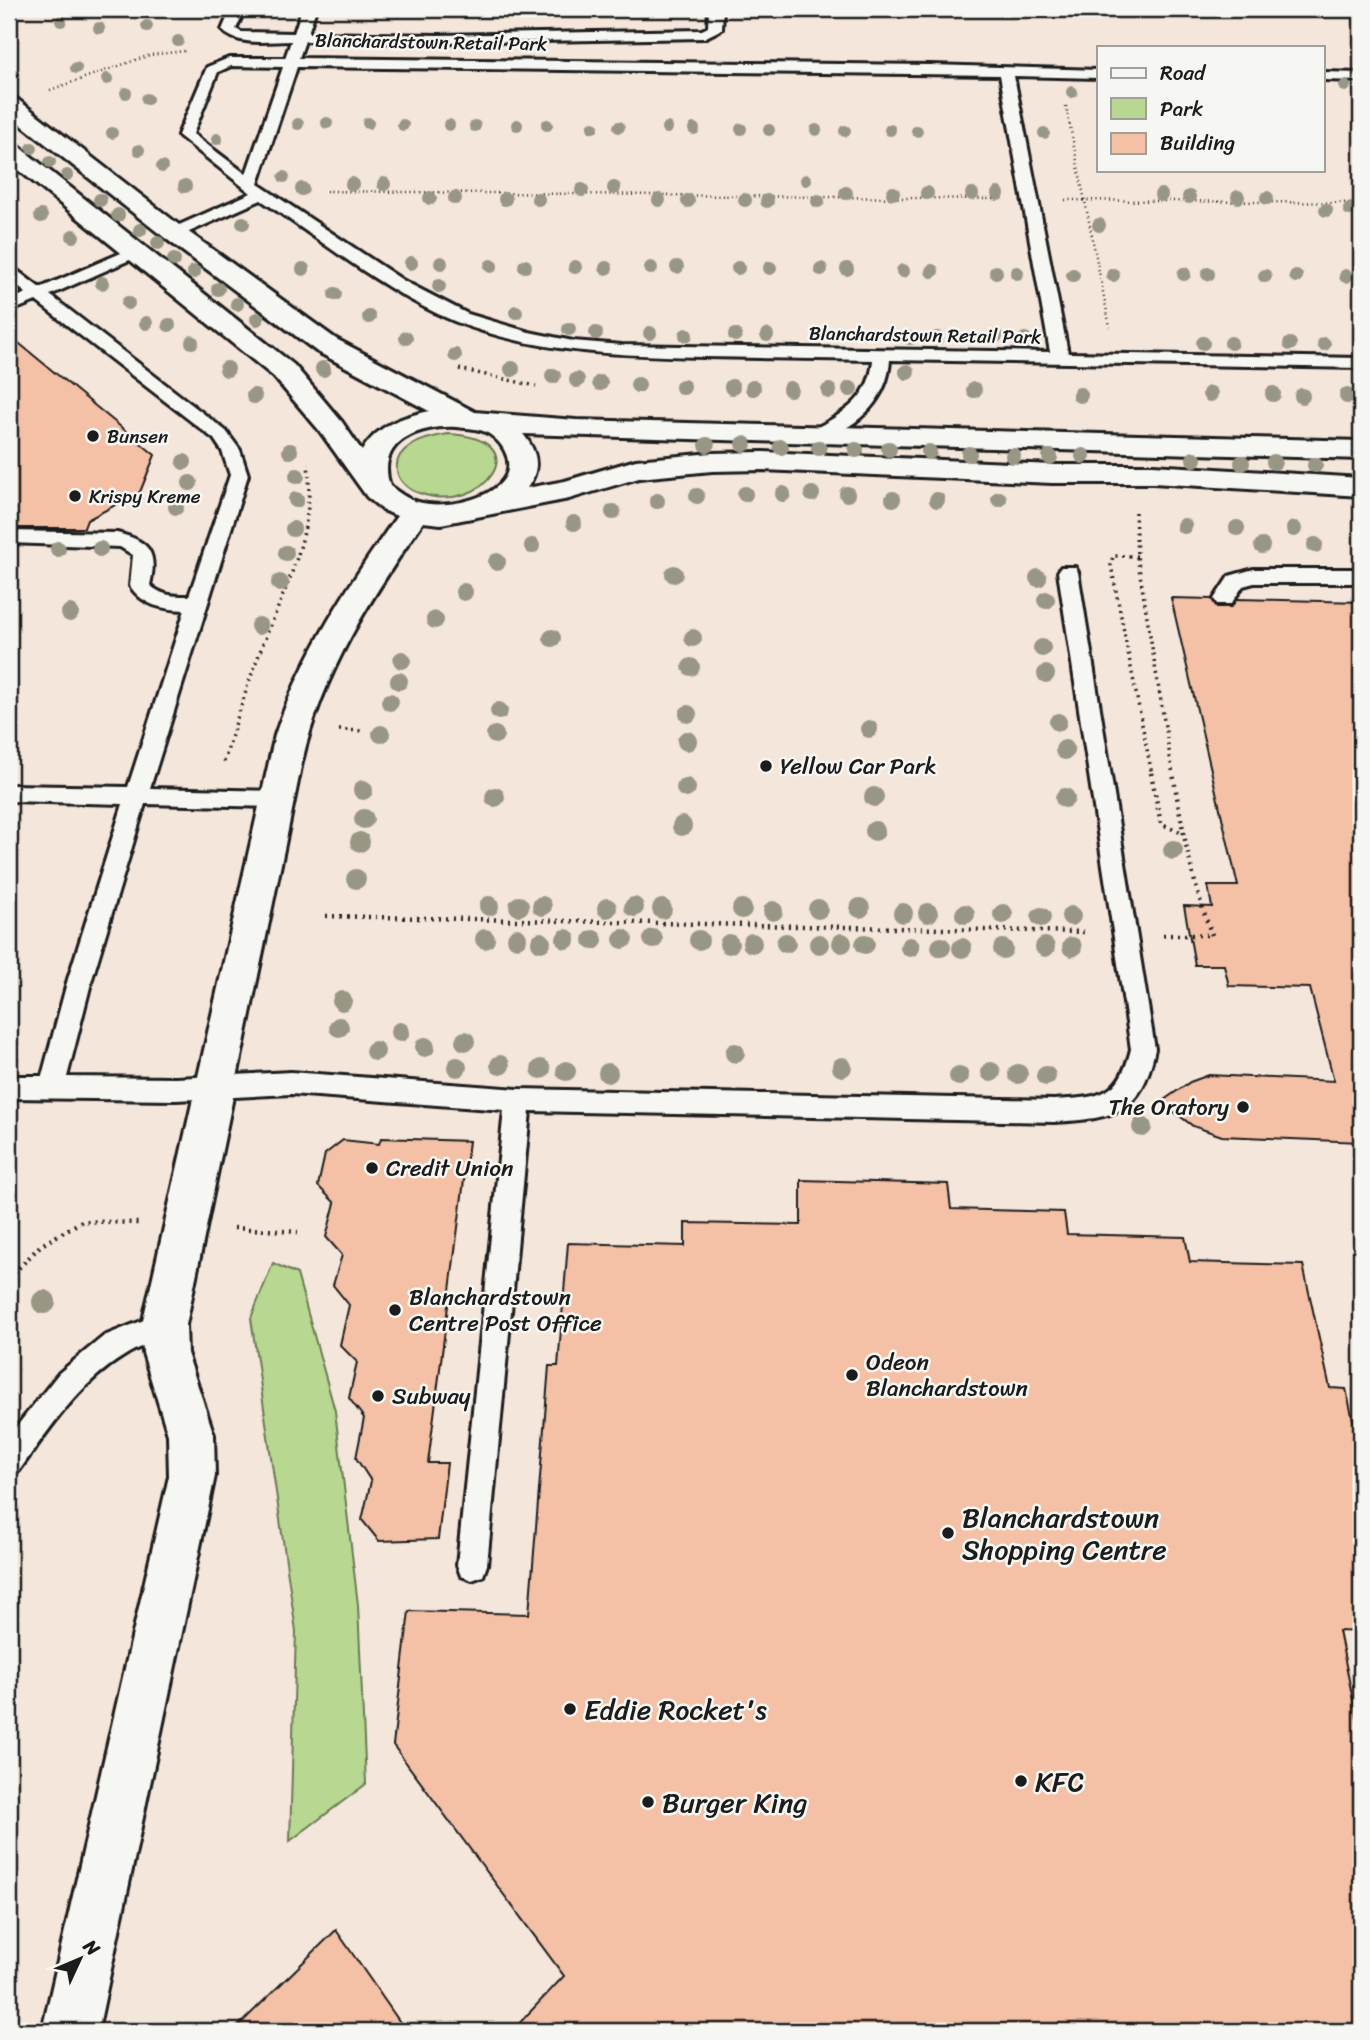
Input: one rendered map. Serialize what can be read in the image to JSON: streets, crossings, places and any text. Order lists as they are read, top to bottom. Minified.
{"streets":{"lane":["Blanchardstown Retail Park"]},"places":["Bunsen","Krispy Kreme","Yellow Car Park","The Oratory","Credit Union","Blanchardstown Centre Post Office","Odeon Blanchardstown","Subway","Blanchardstown Shopping Centre","Eddie Rocket's","KFC","Burger King"],"legend":["Road","Park","Building"],"north":"top right"}
